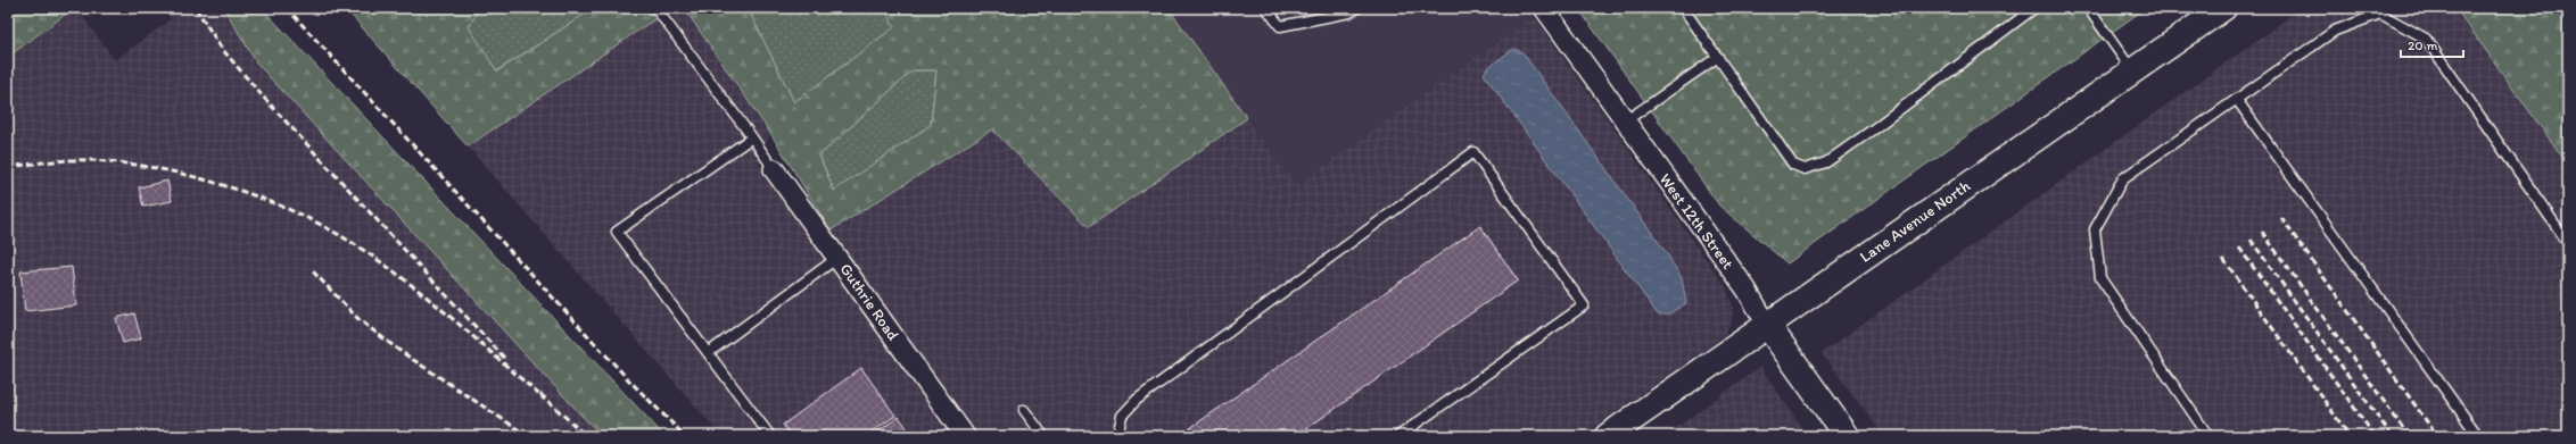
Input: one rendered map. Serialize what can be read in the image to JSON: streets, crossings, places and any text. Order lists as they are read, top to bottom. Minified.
{"streets":{"main road":["West 12th Street","Lane Avenue North"],"street":["Guthrie Road"]},"crossings":[["West 12th Street","Lane Avenue North"]],"scale_bar":"20 m"}
